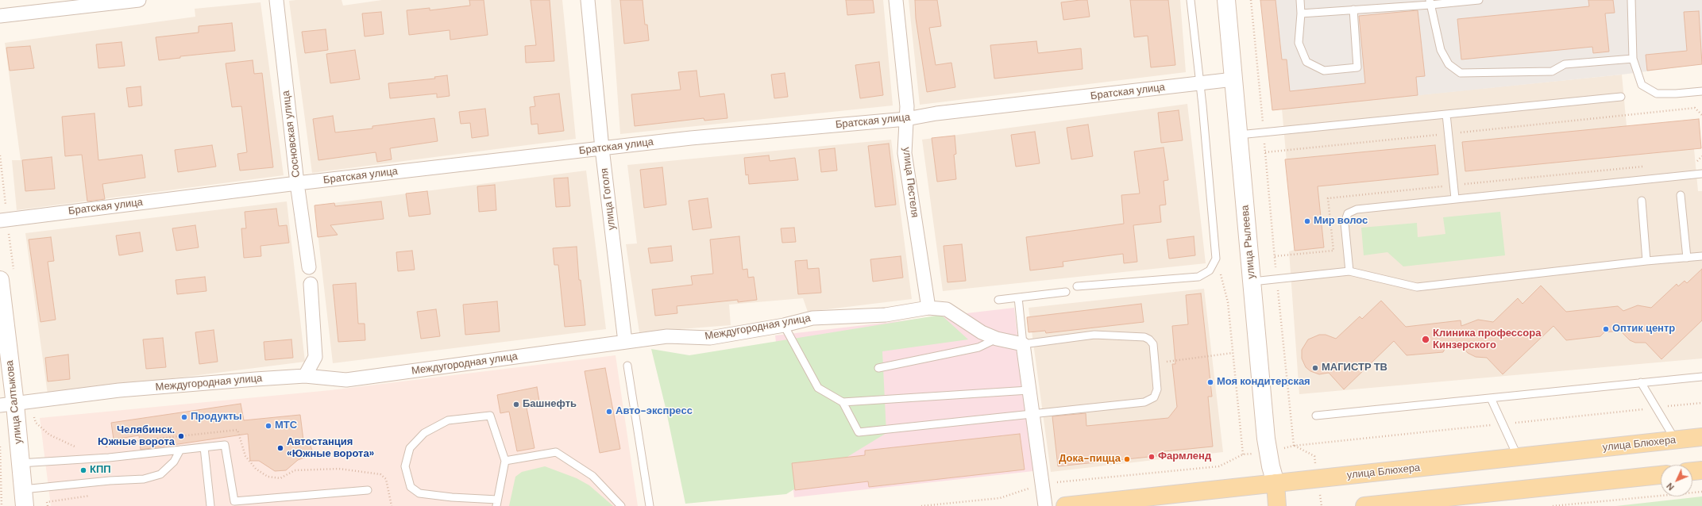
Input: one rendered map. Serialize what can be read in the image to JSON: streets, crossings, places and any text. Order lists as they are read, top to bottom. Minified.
{"streets":{"main road":["улица Блюхера"],"street":["Братская улица","Сосновская улица","улица Пестеля","улица Гоголя","улица Рылеева","Междугородная улица","улица Салтыкова"]},"crossings":[["Братская улица","Сосновская улица"],["Братская улица","улица Пестеля"],["Братская улица","улица Гоголя"],["Братская улица","улица Рылеева"],["улица Пестеля","Междугородная улица"],["улица Гоголя","Междугородная улица"],["улица Рылеева","улица Блюхера"],["Междугородная улица","улица Салтыкова"]],"places":["Мир волос","Оптик центр","Клиника профессора Кинзерского","МАГИСТР ТВ","Моя кондитерская","Башнефть","Авто-экспресс","Продукты","МТС","Челябинск. Южные ворота","Автостанция «Южные ворота»","Фармленд","Дока-пицца","КПП"],"north":"bottom left"}
